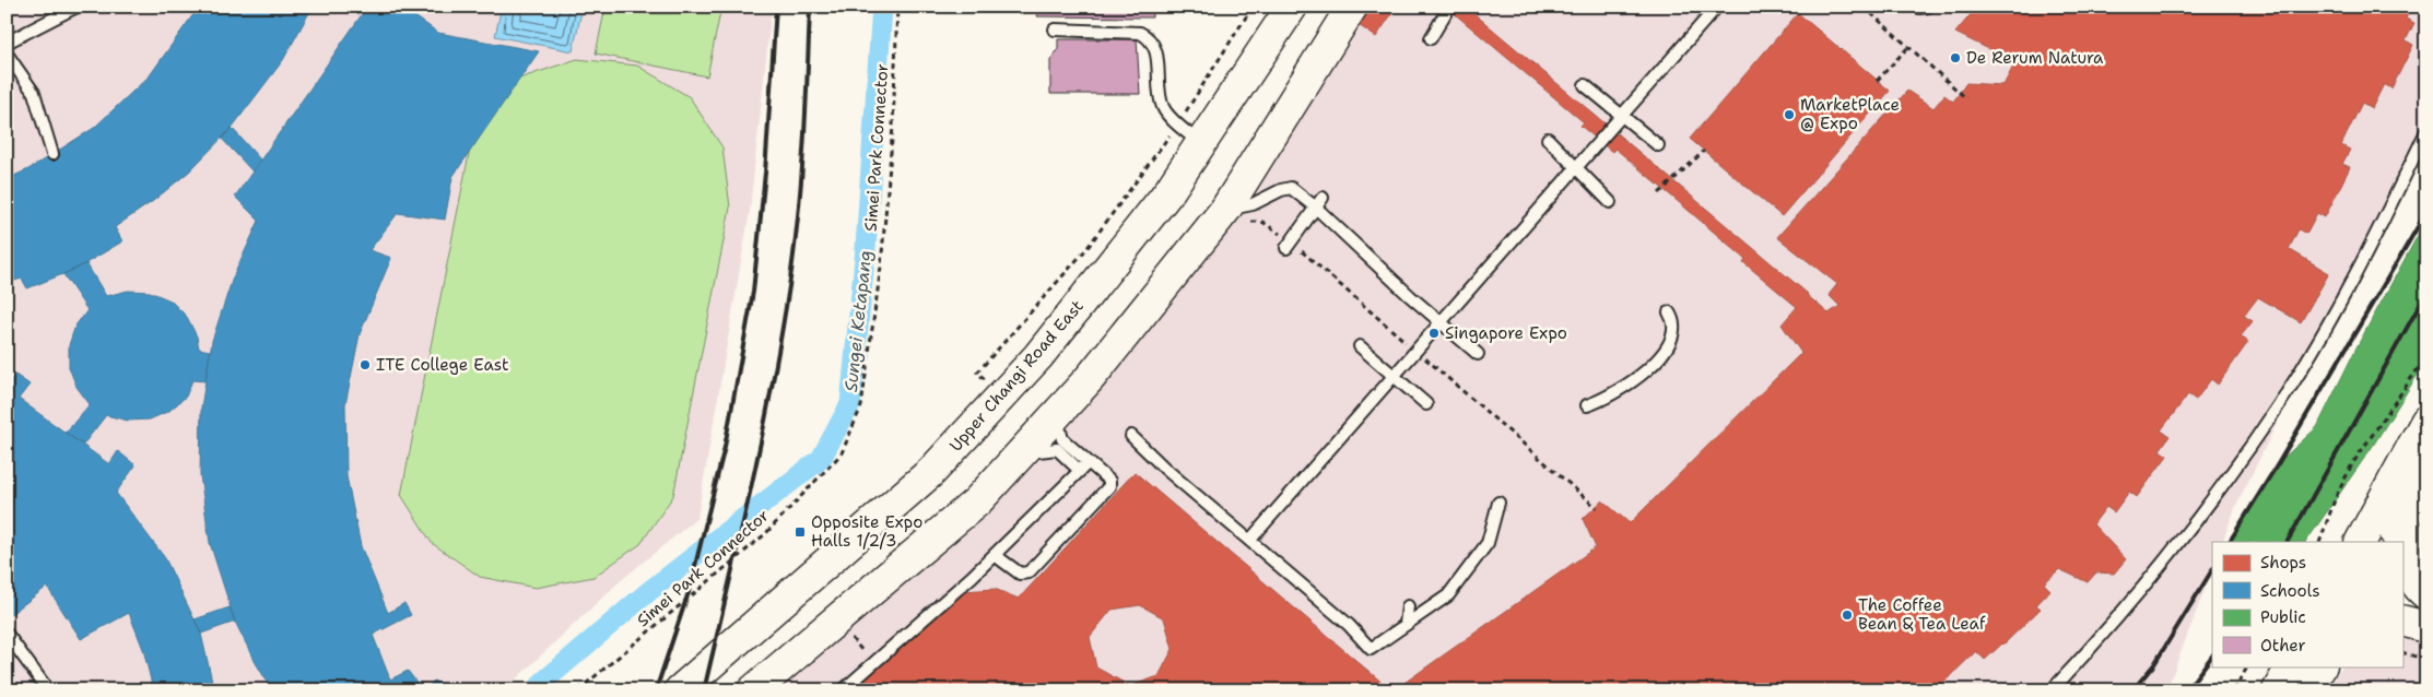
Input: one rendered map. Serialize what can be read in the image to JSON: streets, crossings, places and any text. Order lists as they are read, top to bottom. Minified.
{"streets":{"main road":["Upper Changi Road East"],"path":["Simei Park Connector"]},"water":["Sungei Ketapang"],"places":{"other":["De Rerum Natura","MarketPlace @ Expo","Singapore Expo","ITE College East","The Coffee Bean & Tea Leaf"],"transit":["Opposite Expo Halls 1/2/3"]},"legend":["Shops","Schools","Public","Other"]}
